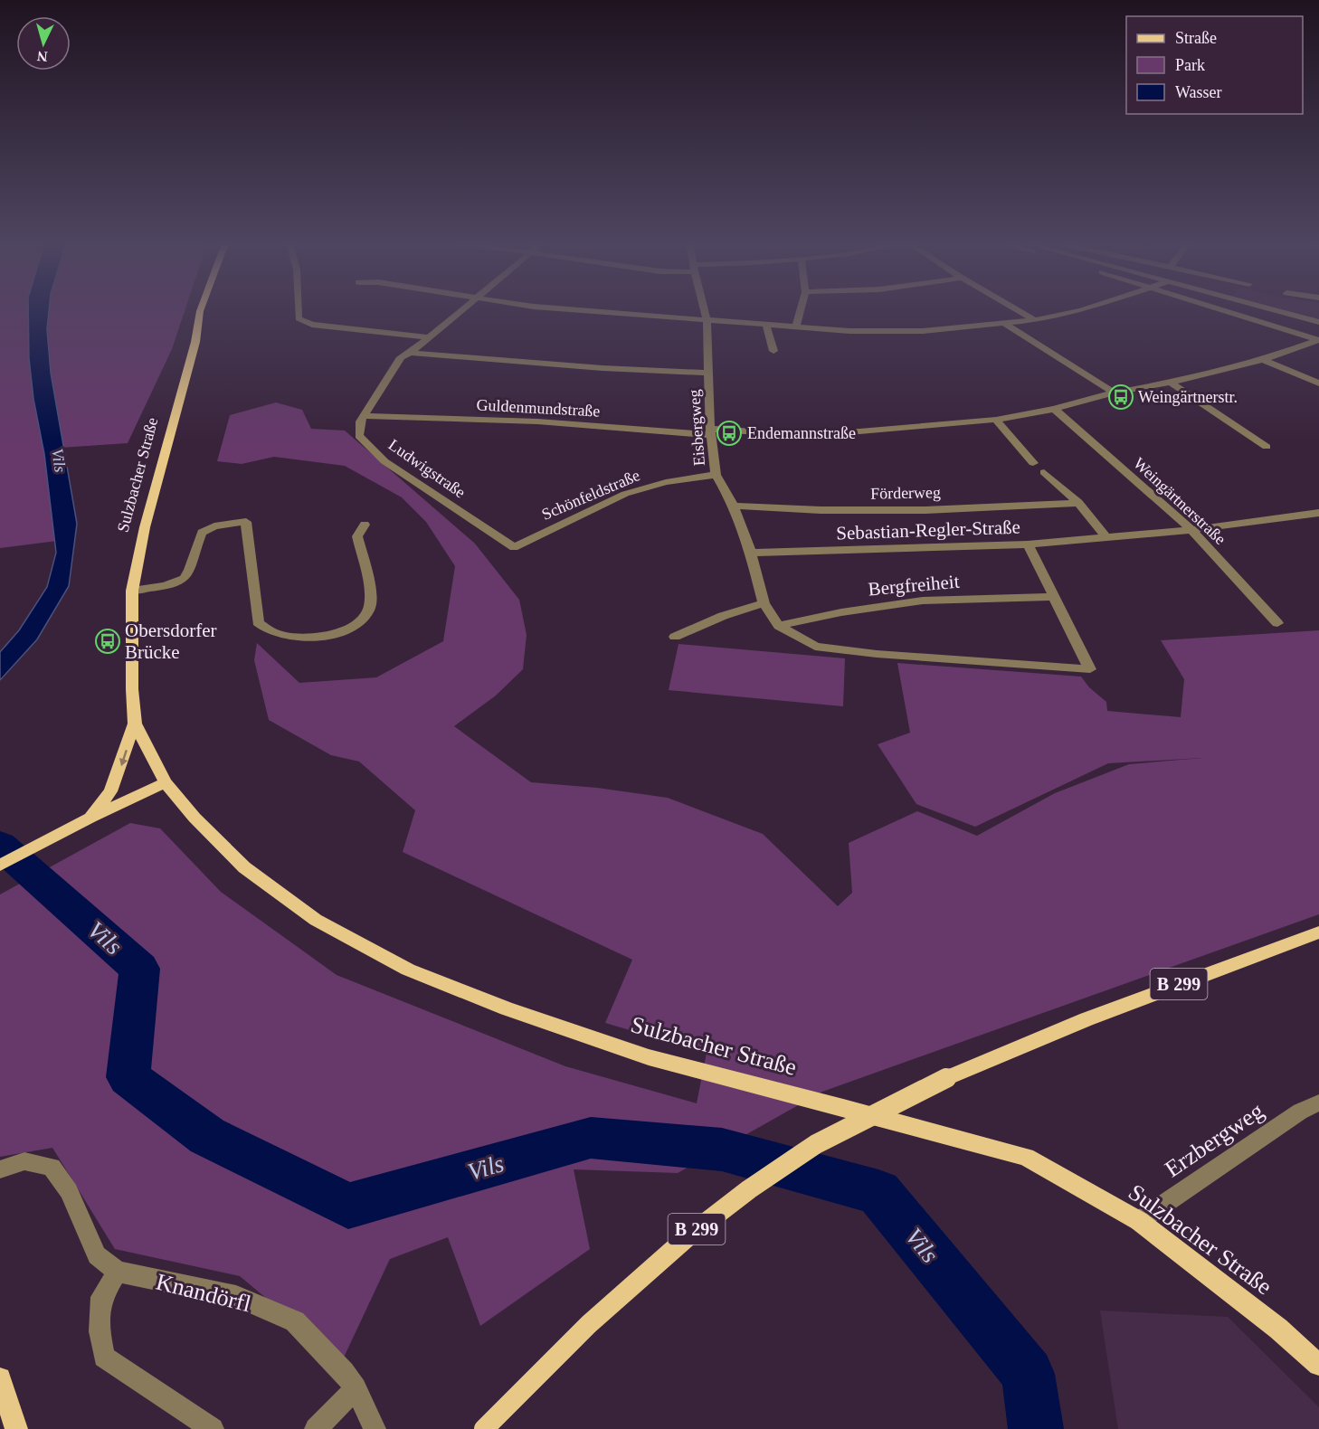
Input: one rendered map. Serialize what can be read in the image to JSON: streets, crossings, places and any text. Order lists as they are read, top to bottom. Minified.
{"streets":{"main road":["Sulzbacher Straße","B 299"],"street":["Guldenmundstraße","Eisbergweg","Ludwigstraße","Förderweg","Schönfeldstraße","Weingärtnerstraße","Sebastian-Regler-Straße","Bergfreiheit","Erzbergweg","Knandörfl"]},"crossings":[["Guldenmundstraße","Eisbergweg"],["Guldenmundstraße","Ludwigstraße"],["Eisbergweg","Förderweg"],["Eisbergweg","Schönfeldstraße"],["Eisbergweg","Sebastian-Regler-Straße"],["Eisbergweg","Bergfreiheit"],["Ludwigstraße","Schönfeldstraße"],["Sulzbacher Straße","Erzbergweg"],["Weingärtnerstraße","Sebastian-Regler-Straße"]],"water":["Vils"],"places":{"bus stop":["Weingärtnerstr.","Endemannstraße","Obersdorfer Brücke"]},"legend":["Straße","Park","Wasser"],"north":"bottom"}
